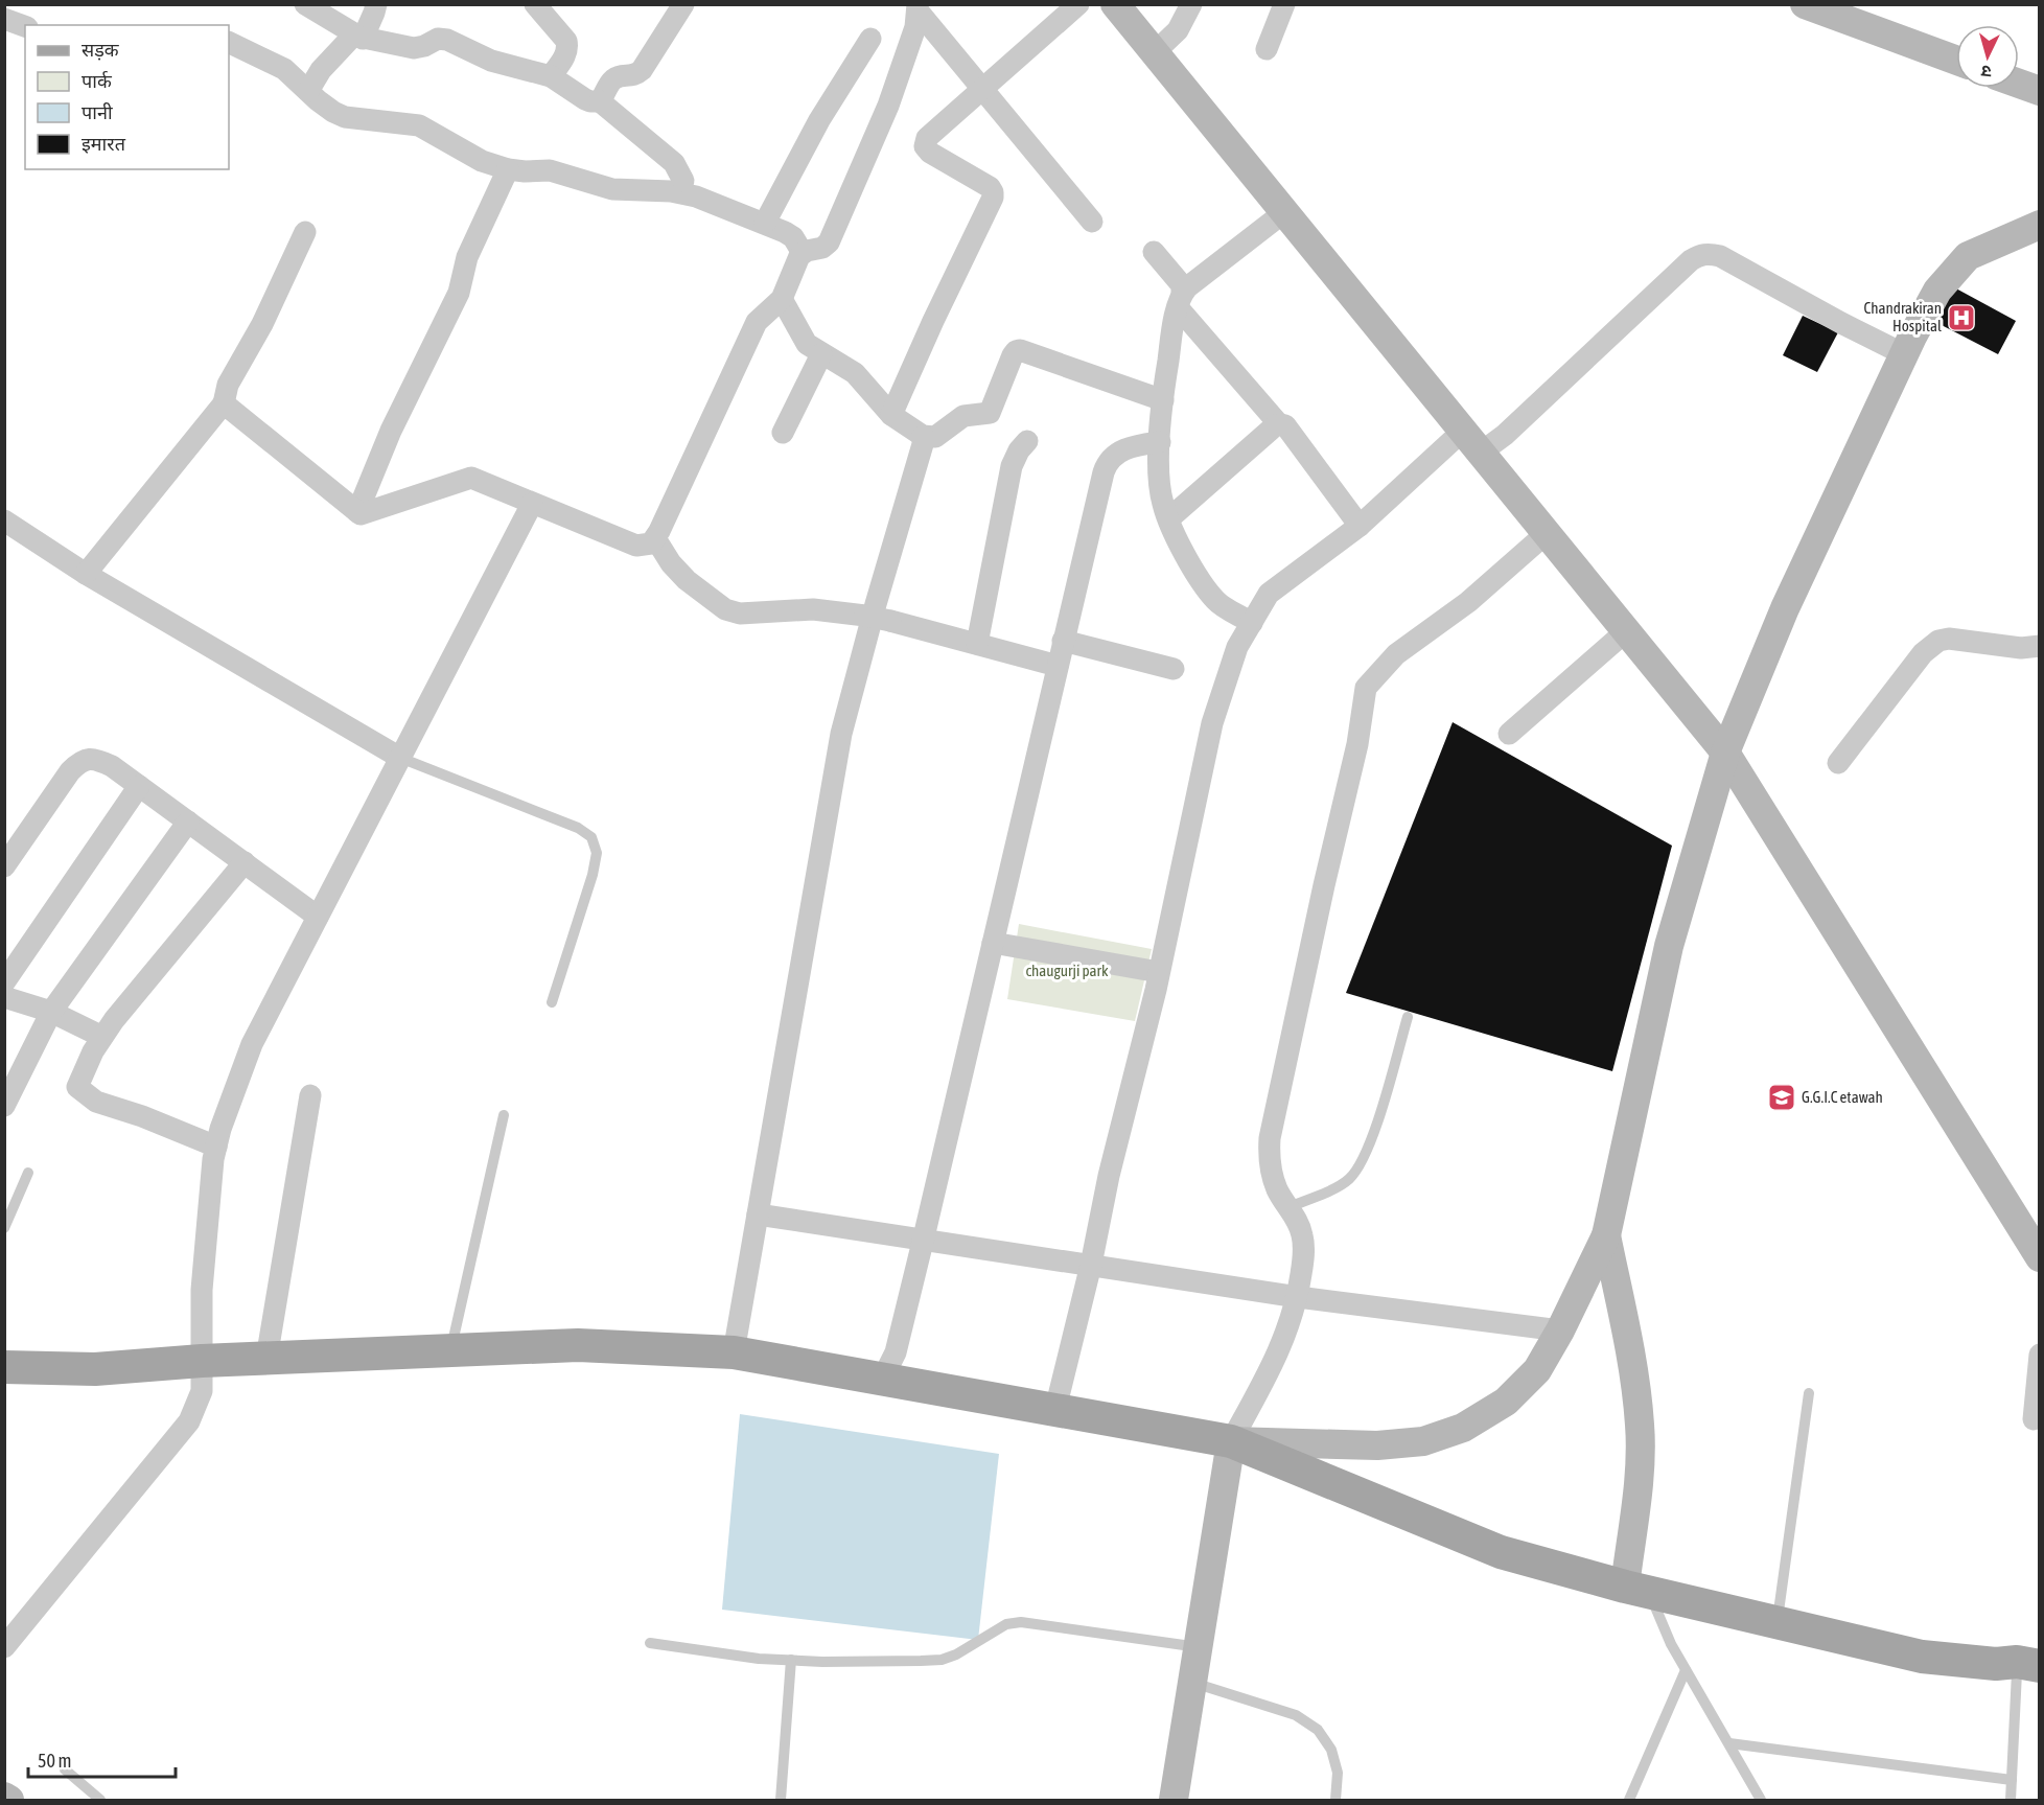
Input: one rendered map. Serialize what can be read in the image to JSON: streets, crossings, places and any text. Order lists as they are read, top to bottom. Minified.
{"parks":["chaugurji park"],"places":{"hospital":["Chandrakiran Hospital"],"school or university":["G.G.I.C etawah"]},"legend":["सड़क","पार्क","पानी","इमारत"],"scale_bar":"50 m","north":"bottom"}
